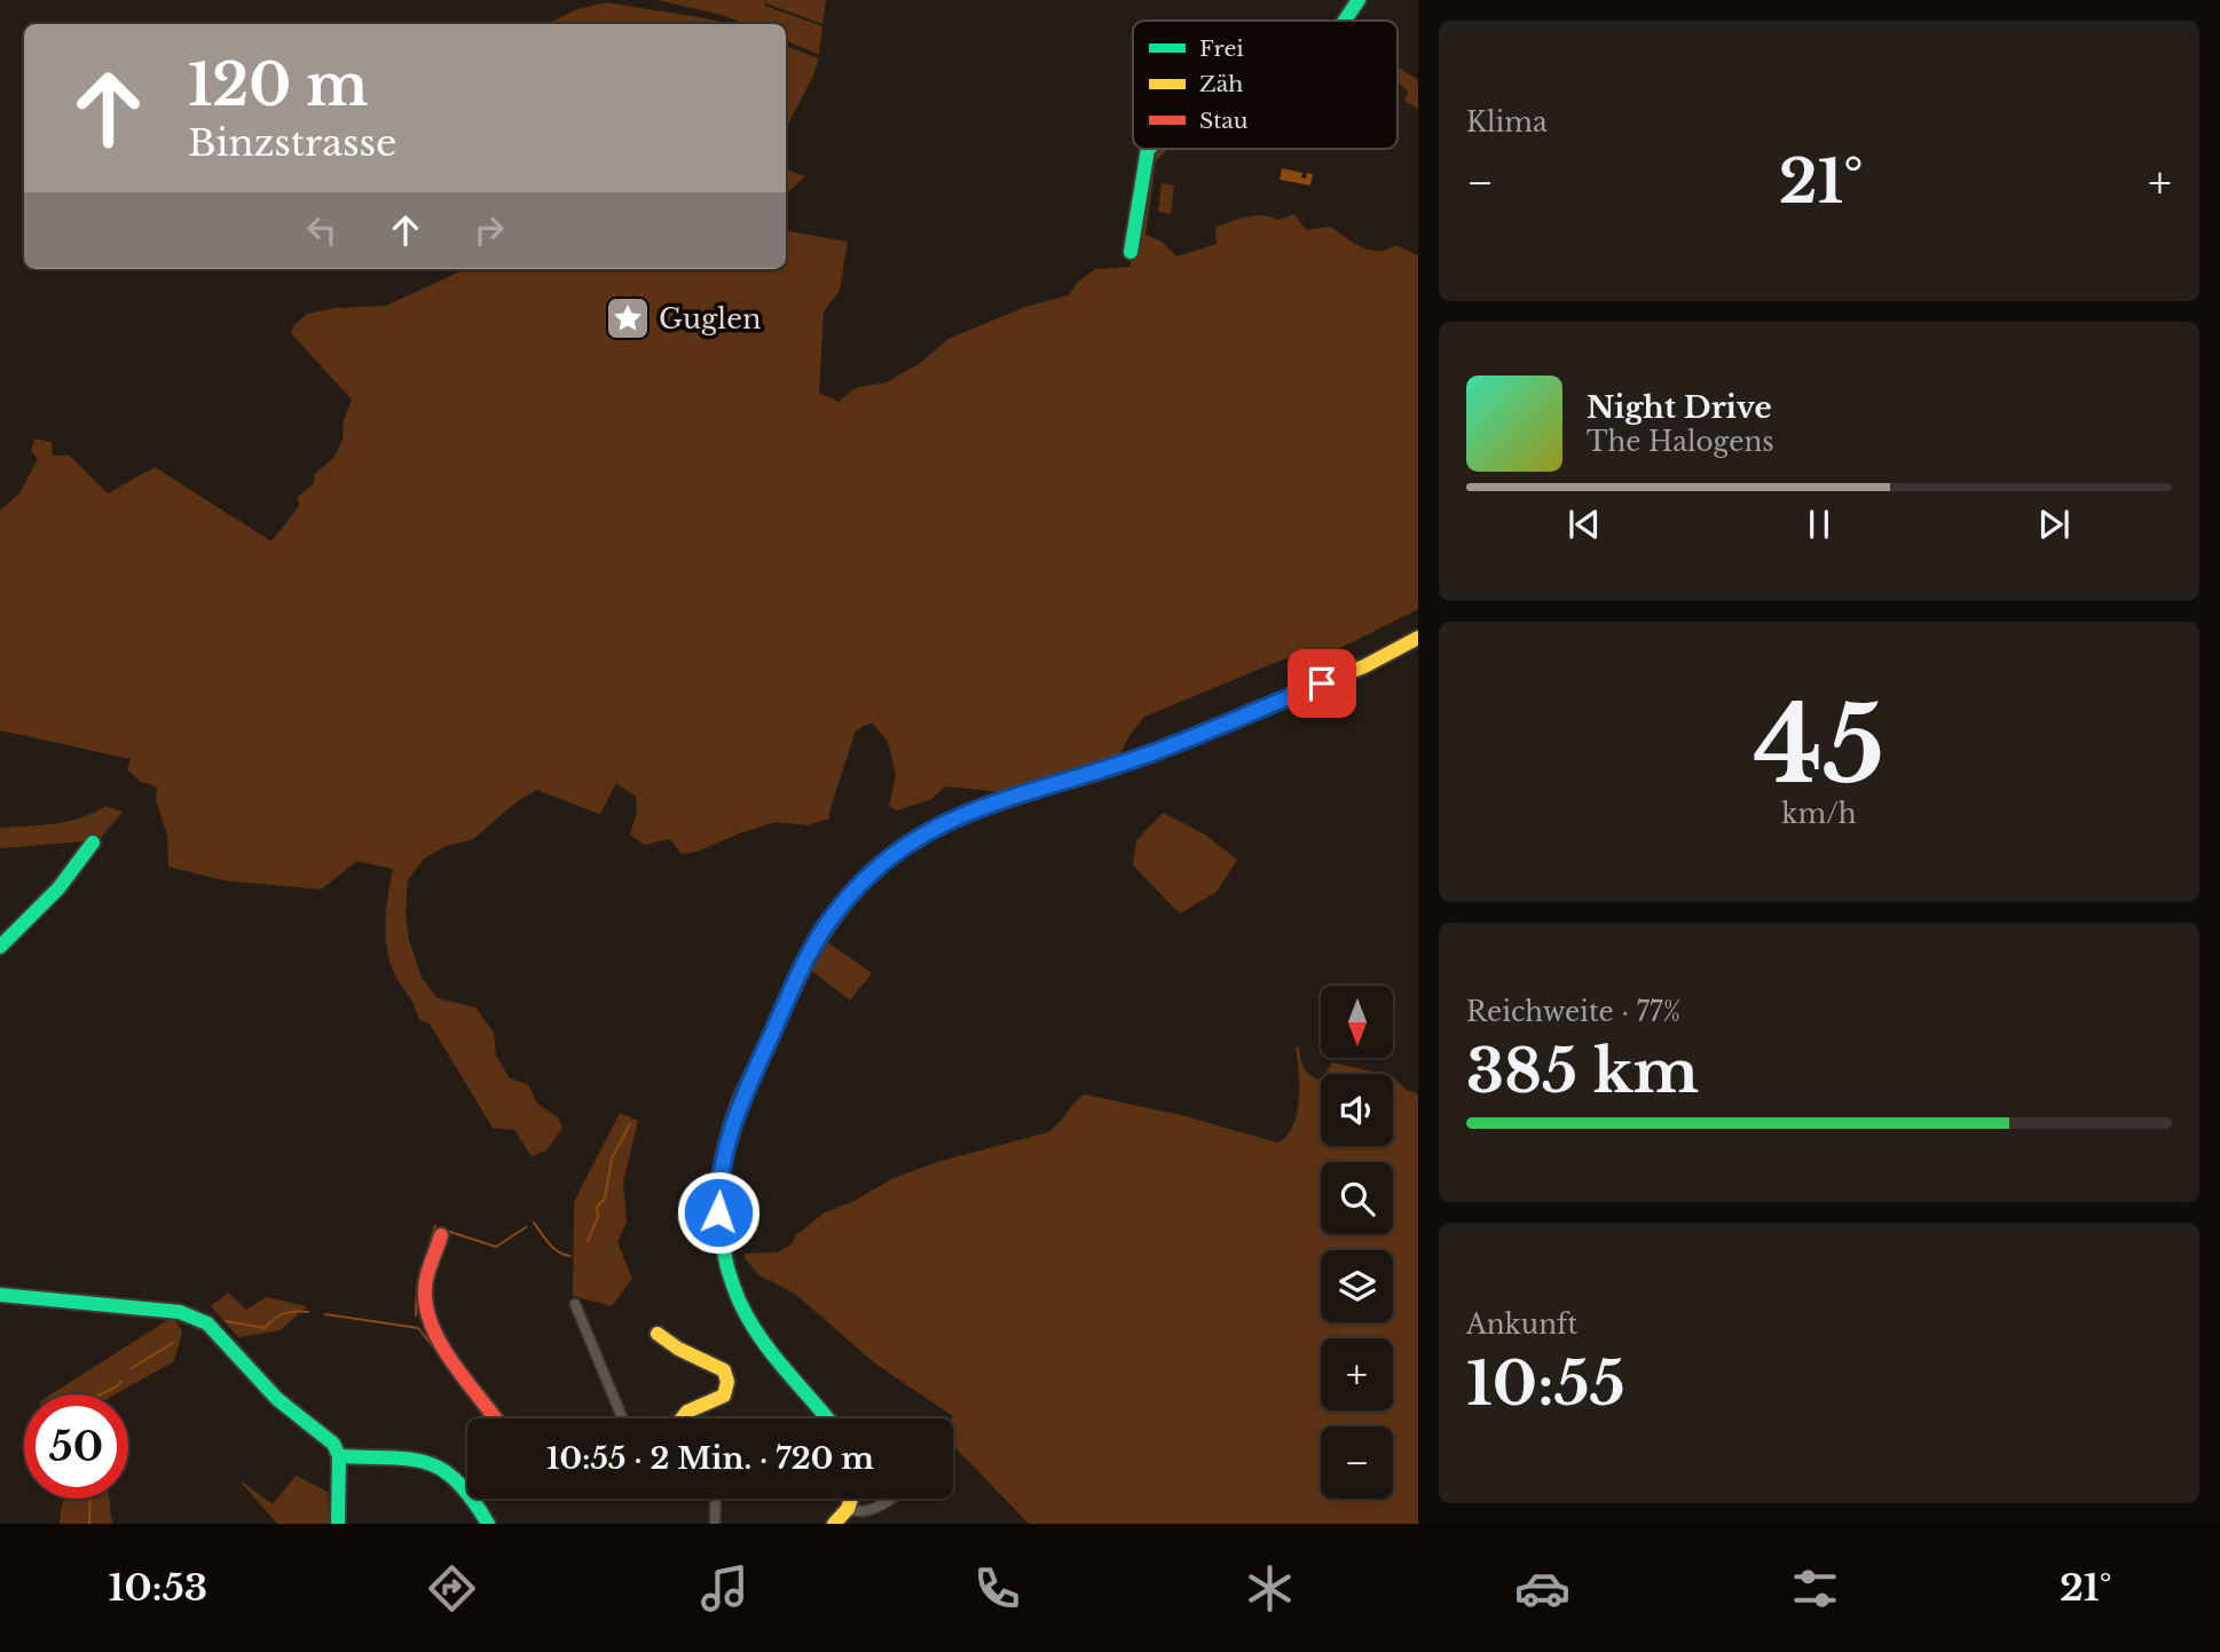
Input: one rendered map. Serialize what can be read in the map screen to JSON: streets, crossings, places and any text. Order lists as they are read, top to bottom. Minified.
{"places":{"place":["Guglen"]},"legend":["Frei","Zäh","Stau"],"north":"bottom","page":{"tile":["Klima",["45","km/h"],["Reichweite · 77%","385 km"],["Ankunft","10:55"]],"turn":["120 m","Binzstrasse"],"heat":["−","21°","+"],"song":["Night Drive","The Halogens"],"map_buttons":["+","−"],"limit":"50","trip":"10:55 · 2 Min. · 720 m","tabs":["10:53","21°"]}}
